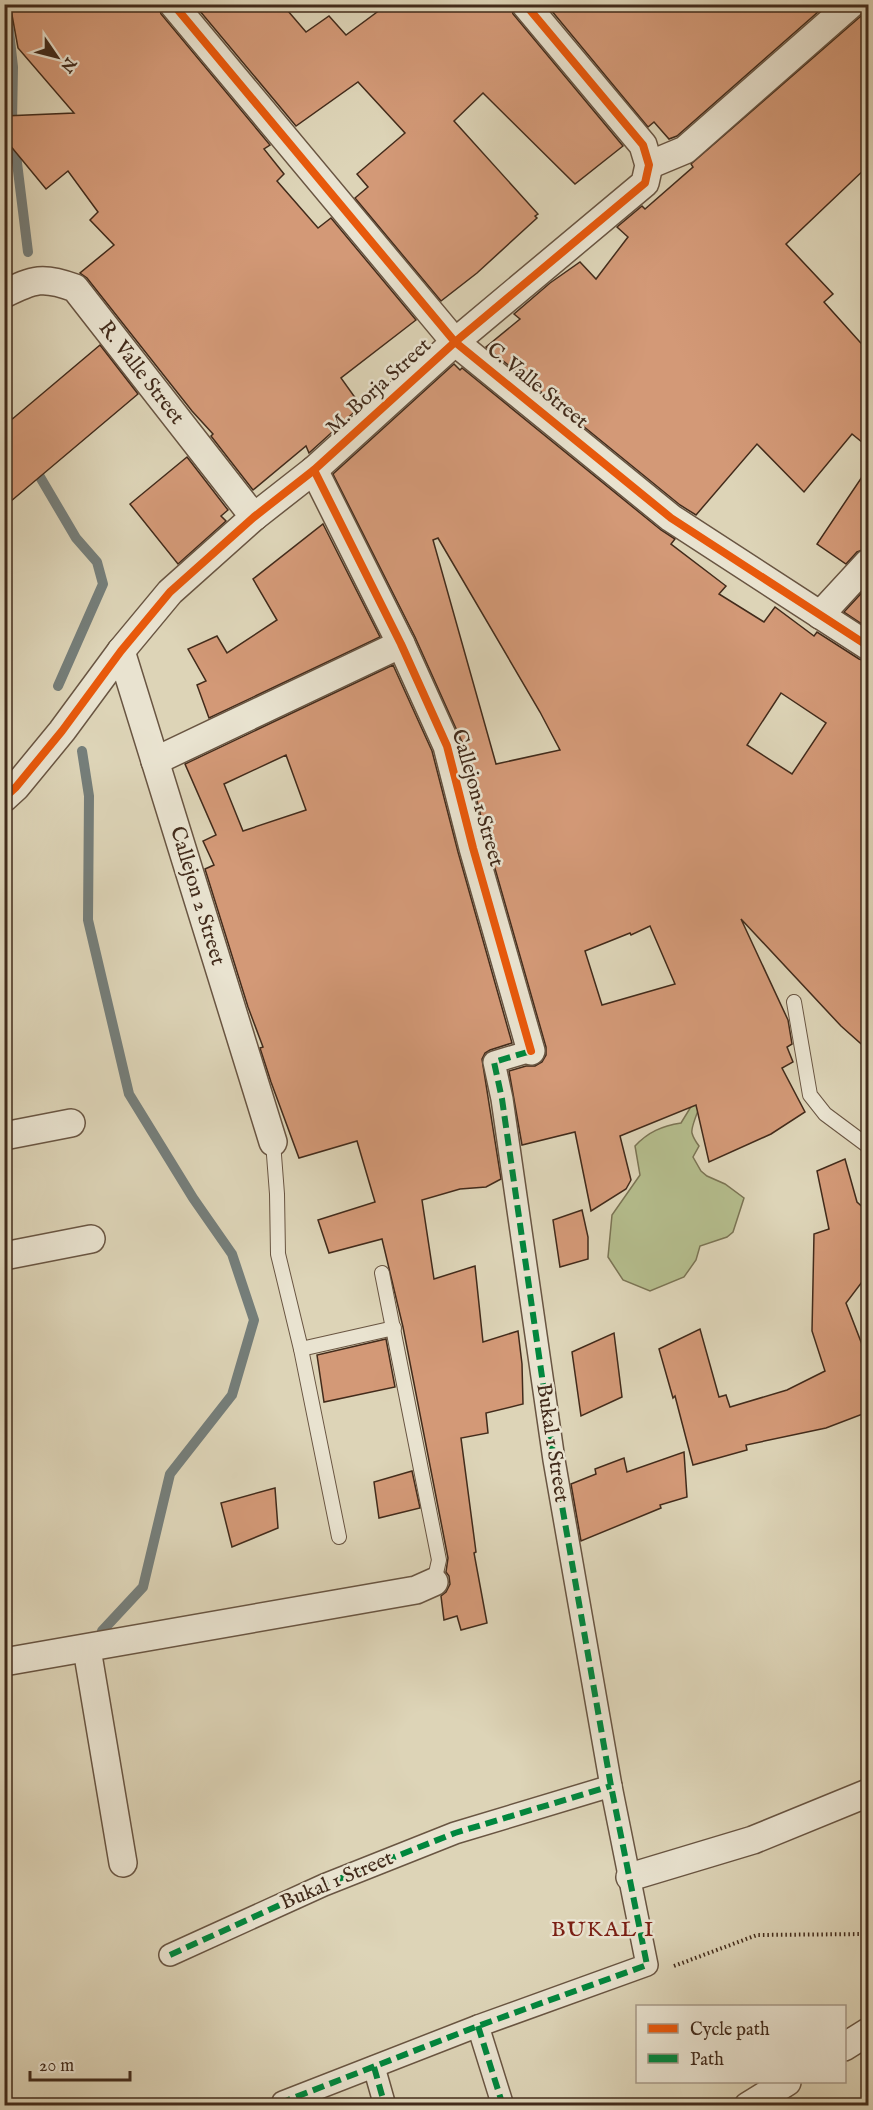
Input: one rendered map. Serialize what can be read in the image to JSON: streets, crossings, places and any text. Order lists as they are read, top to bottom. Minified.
{"streets":{"street":["R. Valle Street","C. Valle Street","M. Borja Street","Callejon 1 Street","Callejon 2 Street","Bukal 1 Street"]},"crossings":[["R. Valle Street","M. Borja Street"],["C. Valle Street","M. Borja Street"],["M. Borja Street","Callejon 1 Street"],["M. Borja Street","Callejon 2 Street"],["Callejon 1 Street","Bukal 1 Street"]],"districts":["BUKAL I"],"legend":["Cycle path","Path"],"scale_bar":"20 m","north":"bottom right"}
